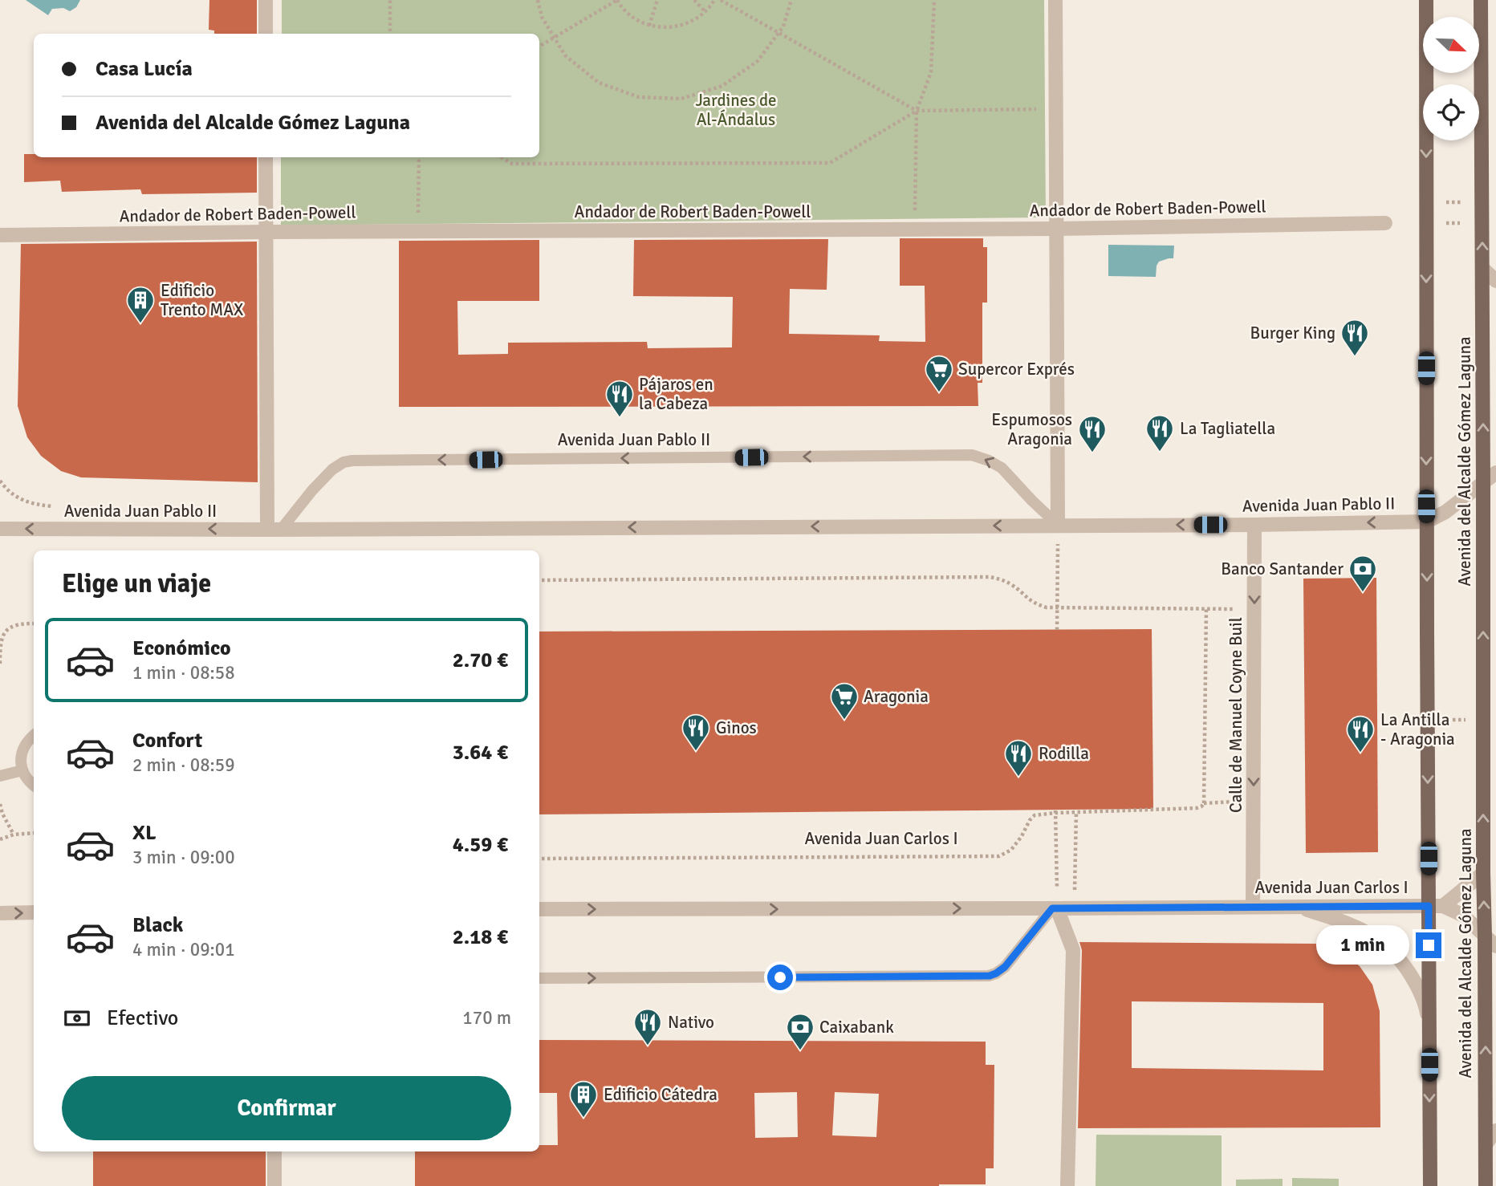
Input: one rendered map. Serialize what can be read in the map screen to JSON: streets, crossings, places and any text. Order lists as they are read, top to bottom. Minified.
{"streets":{"main road":["Avenida del Alcalde Gómez Laguna"],"street":["Andador de Robert Baden-Powell","Avenida Juan Pablo II","Calle de Manuel Coyne Buil","Avenida Juan Carlos I"]},"crossings":[["Avenida Juan Pablo II","Avenida del Alcalde Gómez Laguna"],["Avenida Juan Pablo II","Calle de Manuel Coyne Buil"],["Avenida del Alcalde Gómez Laguna","Avenida Juan Carlos I"],["Calle de Manuel Coyne Buil","Avenida Juan Carlos I"]],"one_way":["Avenida Juan Pablo II","Calle de Manuel Coyne Buil"],"parks":["Jardines de Al-Ándalus"],"places":{"building":["Edificio Trento MAX","Edificio Cátedra"],"restaurant":["Burger King","Pájaros en la Cabeza","La Tagliatella","Espumosos Aragonia","Ginos","La Antilla - Aragonia","Rodilla","Nativo"],"supermarket":["Supercor Exprés","Aragonia"],"bank":["Banco Santander","Caixabank"]},"north":"bottom right","page":{"banner":["Casa Lucía","Avenida del Alcalde Gómez Laguna"],"heading":"Elige un viaje","list":[{"name":"Económico","note":"1 min · 08:58","value":"2.70 €"},{"name":"Confort","note":"2 min · 08:59","value":"3.64 €"},{"name":"XL","note":"3 min · 09:00","value":"4.59 €"},{"name":"Black","note":"4 min · 09:01","value":"2.18 €"}],"bubble":"1 min","pay":["Efectivo","170 m"],"buttons":"Confirmar"}}
